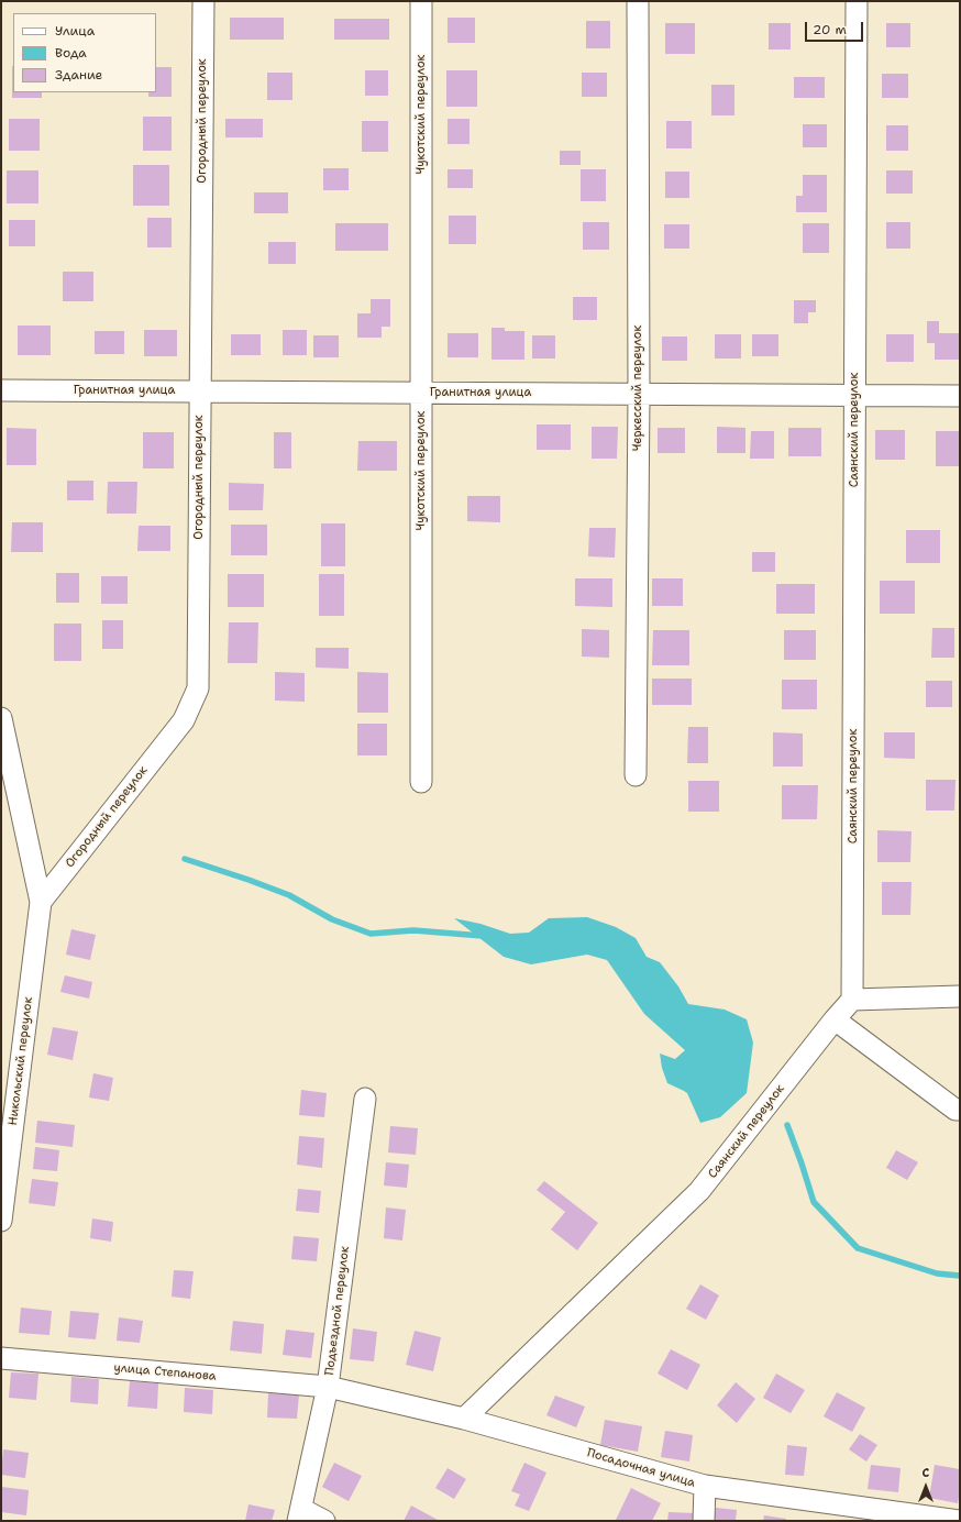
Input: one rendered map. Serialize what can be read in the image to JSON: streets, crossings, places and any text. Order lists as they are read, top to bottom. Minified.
{"streets":{"street":["Чукотский переулок","Огородный переулок","Черкесский переулок","Гранитная улица","Саянский переулок","Никольский переулок","Подъездной переулок","улица Степанова","Посадочная улица"]},"crossings":[["Чукотский переулок","Гранитная улица"],["Огородный переулок","Гранитная улица"],["Огородный переулок","Никольский переулок"],["Черкесский переулок","Гранитная улица"],["Гранитная улица","Саянский переулок"],["Саянский переулок","Посадочная улица"],["Подъездной переулок","улица Степанова"],["Подъездной переулок","Посадочная улица"],["улица Степанова","Посадочная улица"]],"legend":["Улица","Вода","Здание"],"scale_bar":"20 m","north":"top"}
